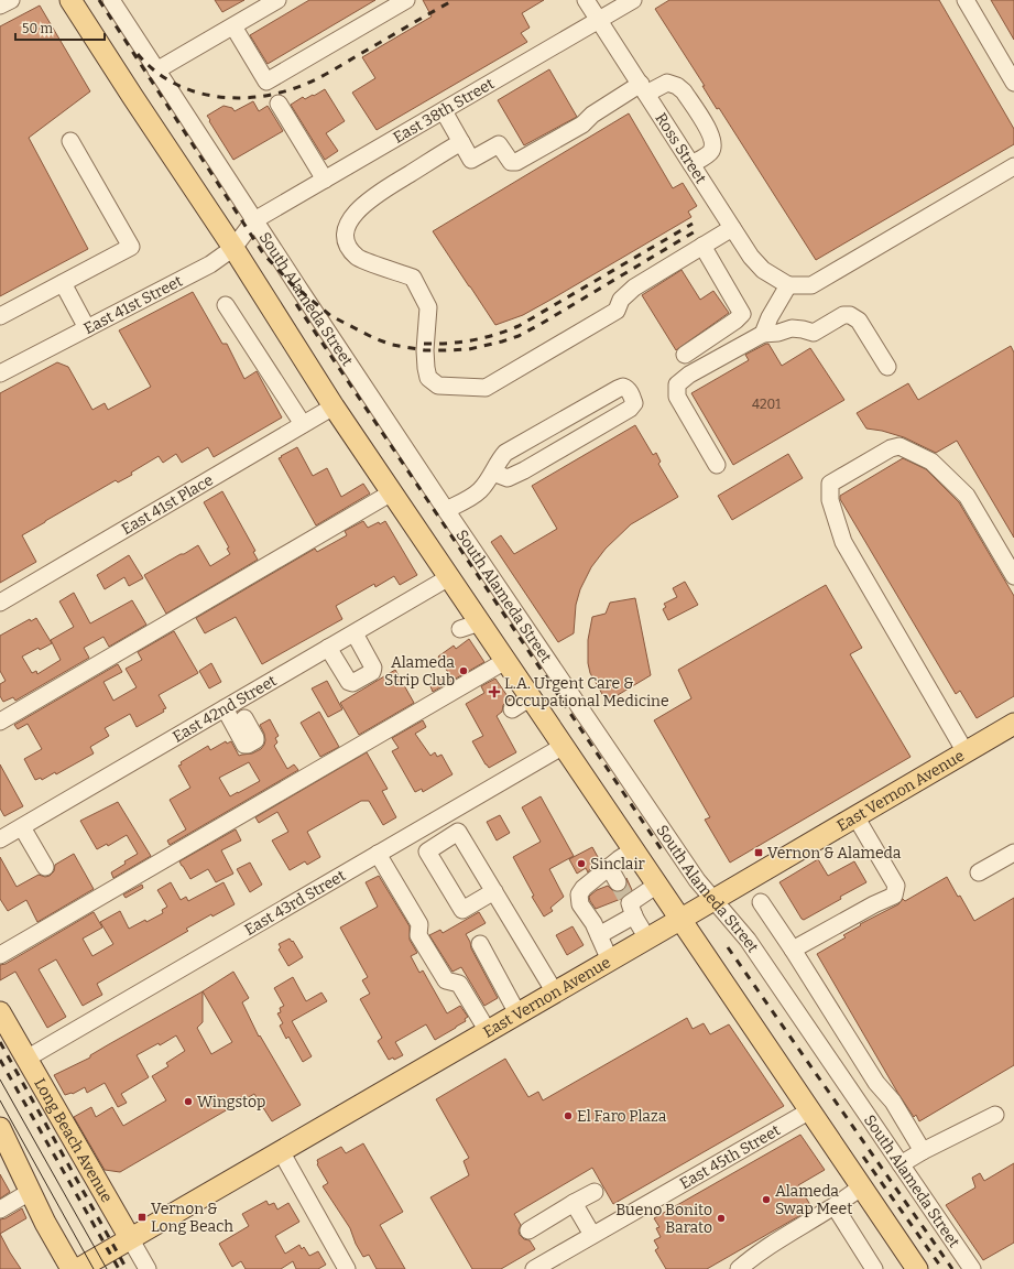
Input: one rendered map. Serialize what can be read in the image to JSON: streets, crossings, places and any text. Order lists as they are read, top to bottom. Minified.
{"streets":{"main road":["East Vernon Avenue","Long Beach Avenue"],"street":["East 38th Street","Ross Street","South Alameda Street","East 41st Street","East 41st Place","East 42nd Street","East 43rd Street","East 45th Street"]},"crossings":[["East 38th Street","Ross Street"],["East 38th Street","South Alameda Street"],["East 38th Street","East 41st Street"],["South Alameda Street","East 41st Street"],["South Alameda Street","East Vernon Avenue"],["East Vernon Avenue","Long Beach Avenue"],["East 43rd Street","Long Beach Avenue"]],"places":{"other":["Alameda Strip Club","Sinclair","Wingstop","El Faro Plaza","Alameda Swap Meet","Bueno Bonito Barato"],"health":["L.A. Urgent Care & Occupational Medicine"],"transit":["Vernon & Alameda","Vernon & Long Beach"]},"house_numbers":["4201"],"scale_bar":"50 m"}
